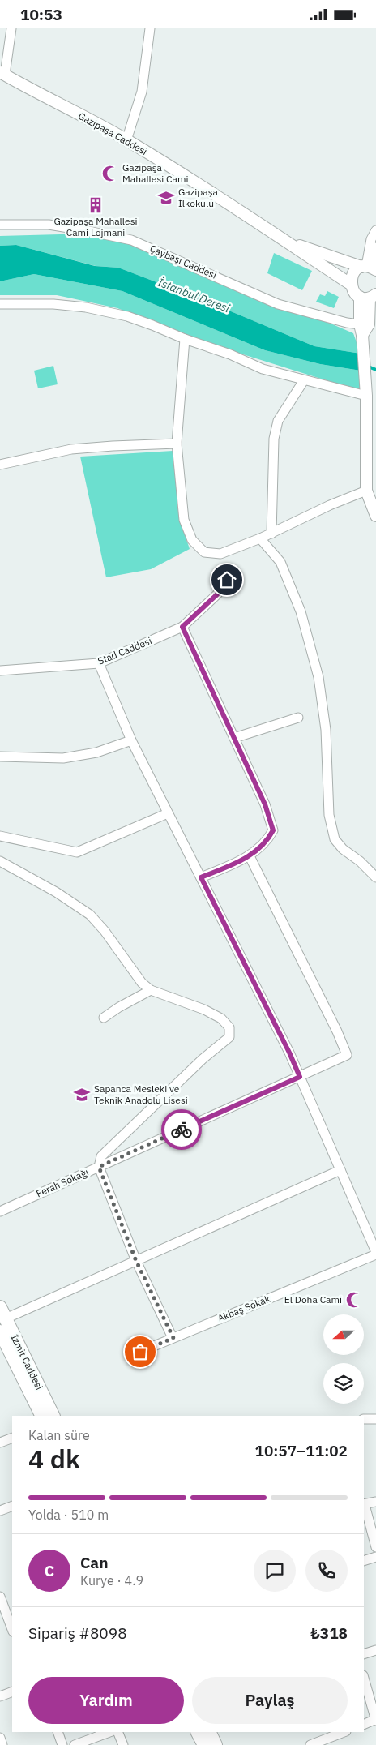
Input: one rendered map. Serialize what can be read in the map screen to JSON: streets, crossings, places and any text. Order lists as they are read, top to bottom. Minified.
{"streets":{"main road":["İzmit Caddesi"],"street":["Gazipaşa Caddesi","Çaybaşı Caddesi","Stad Caddesi","Ferah Sokağı","Akbaş Sokak"]},"water":["İstanbul Deresi"],"places":{"mosque":["Gazipaşa Mahallesi Cami","El Doha Cami"],"school or university":["Gazipaşa İlkokulu","Sapanca Mesleki ve Teknik Anadolu Lisesi"],"building":["Gazipaşa Mahallesi Cami Lojmani"]},"north":"left","page":{"status":"10:53","heading":["4 dk","Kalan süre","10:57–11:02"],"panel":["Can","Kurye · 4.9","Sipariş #8098","₺318"],"bar":"Yolda · 510 m","round":"C","buttons":["Yardım","Paylaş"]}}
